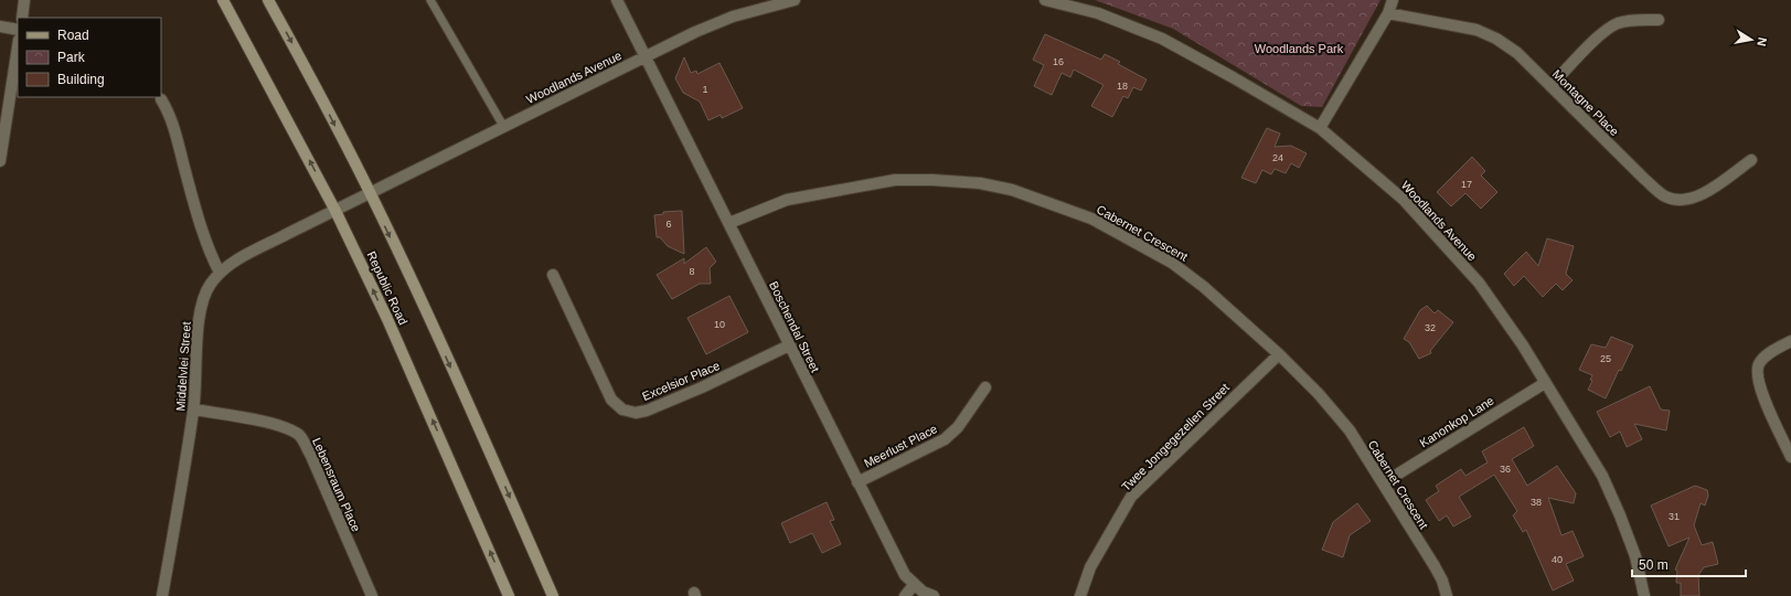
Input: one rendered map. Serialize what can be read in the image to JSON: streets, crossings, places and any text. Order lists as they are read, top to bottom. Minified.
{"streets":{"main road":["Republic Road"],"street":["Woodlands Avenue","Montagne Place","Cabernet Crescent","Boschendal Street","Middelvlei Street","Excelsior Place","Kanonkop Lane","Twee Jongegezellen Street","Meerlust Place","Lebensraum Place"]},"crossings":[["Woodlands Avenue","Republic Road"],["Woodlands Avenue","Boschendal Street"],["Woodlands Avenue","Middelvlei Street"],["Woodlands Avenue","Kanonkop Lane"],["Cabernet Crescent","Boschendal Street"],["Cabernet Crescent","Kanonkop Lane"],["Cabernet Crescent","Twee Jongegezellen Street"],["Republic Road","Middelvlei Street"],["Boschendal Street","Excelsior Place"],["Boschendal Street","Meerlust Place"],["Middelvlei Street","Lebensraum Place"]],"parks":["Woodlands Park"],"house_numbers":["16","18","1","24","17","6","8","10","32","25","36","38","31","40"],"legend":["Road","Park","Building"],"scale_bar":"50 m","north":"right"}
